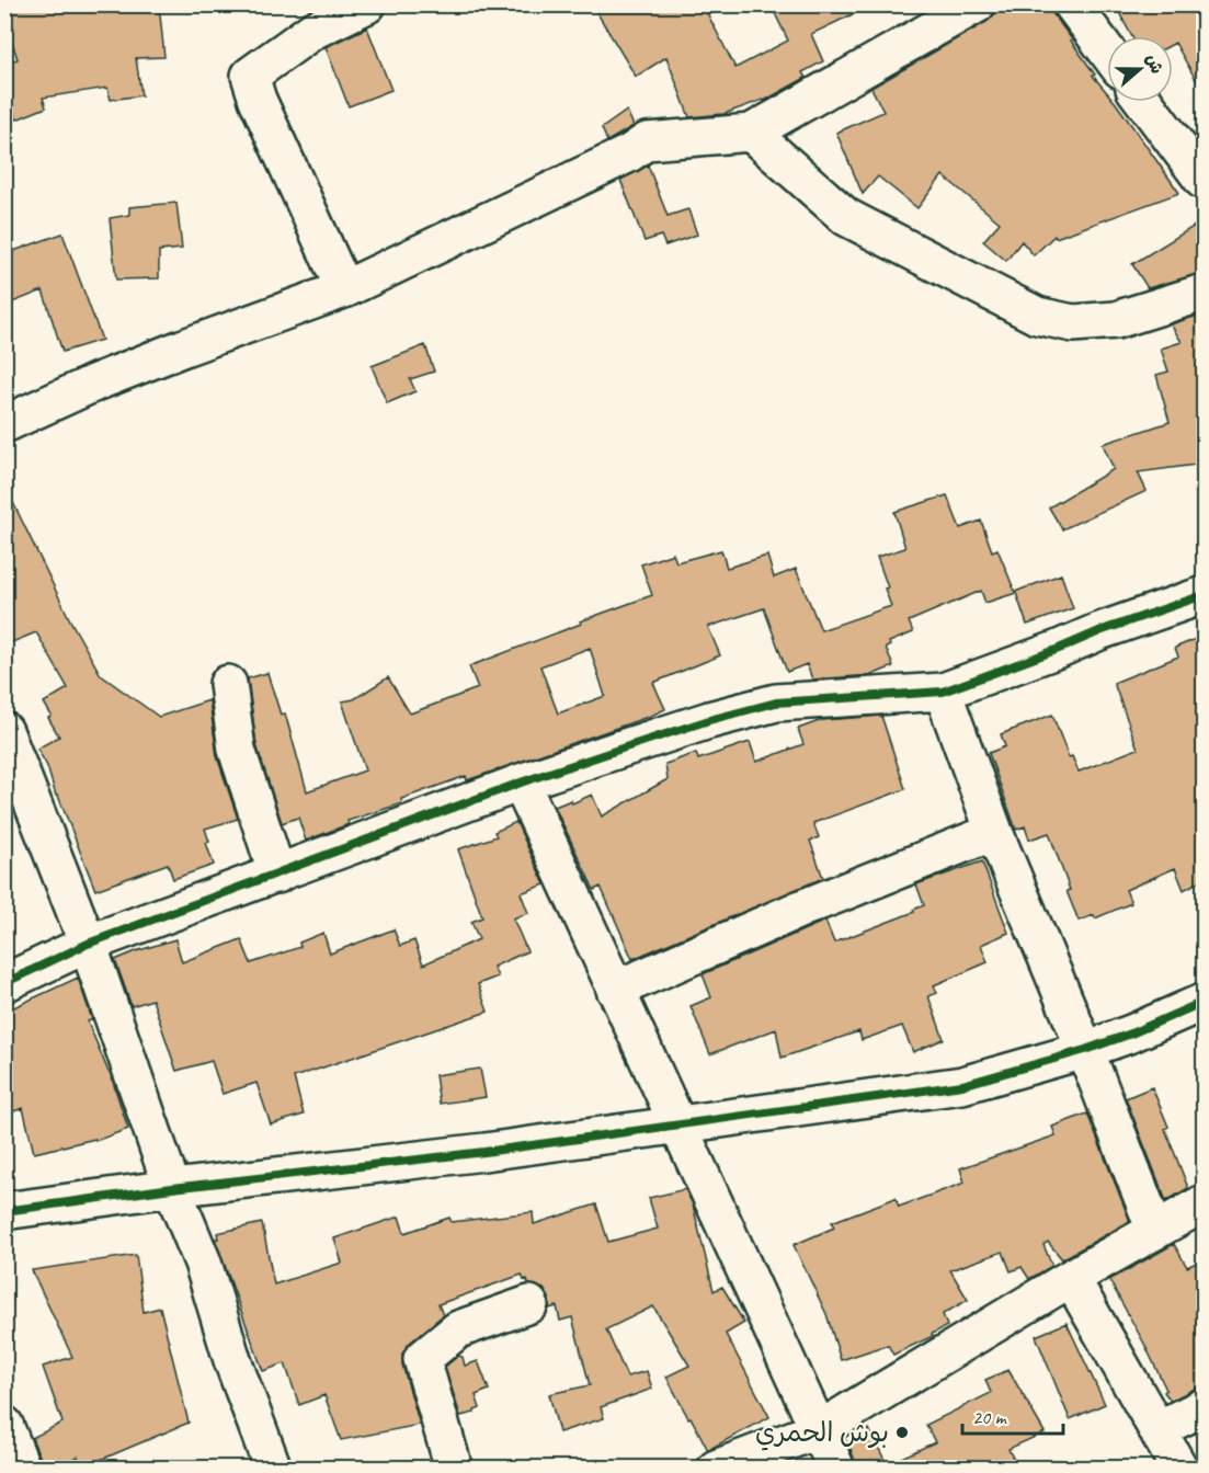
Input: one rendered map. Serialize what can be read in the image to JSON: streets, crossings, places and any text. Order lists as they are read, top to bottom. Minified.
{"places":["بوش الحمري"],"scale_bar":"20 m","north":"right"}
